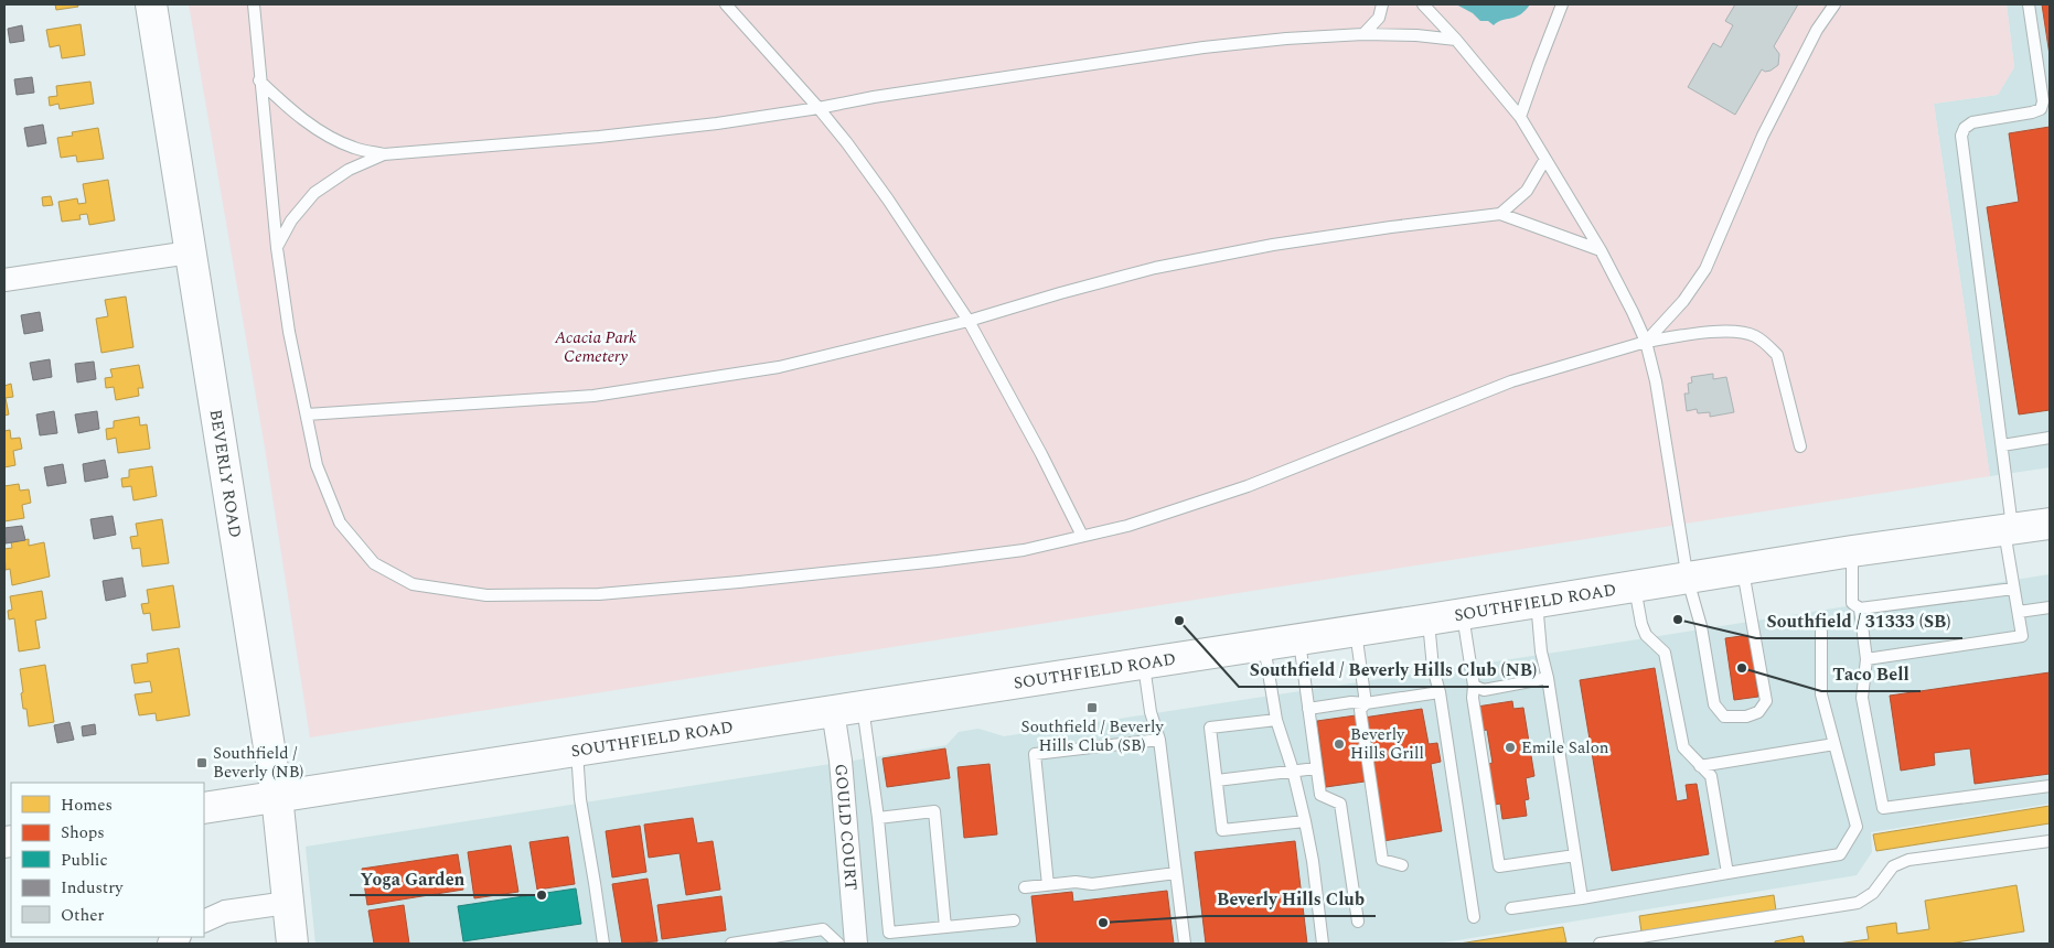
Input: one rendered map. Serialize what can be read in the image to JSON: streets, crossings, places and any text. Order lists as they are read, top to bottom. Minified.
{"streets":{"main road":["BEVERLY ROAD","SOUTHFIELD ROAD"],"street":["GOULD COURT"]},"crossings":[["BEVERLY ROAD","SOUTHFIELD ROAD"],["SOUTHFIELD ROAD","GOULD COURT"]],"parks":["Acacia Park Cemetery"],"places":{"other":["Southfield / 31333 (SB)","Southfield / Beverly Hills Club (NB)","Taco Bell","Beverly Hills Grill","Emile Salon","Yoga Garden","Beverly Hills Club"],"transit":["Southfield / Beverly Hills Club (SB)","Southfield / Beverly (NB)"]},"legend":["Homes","Shops","Public","Industry","Other"]}
